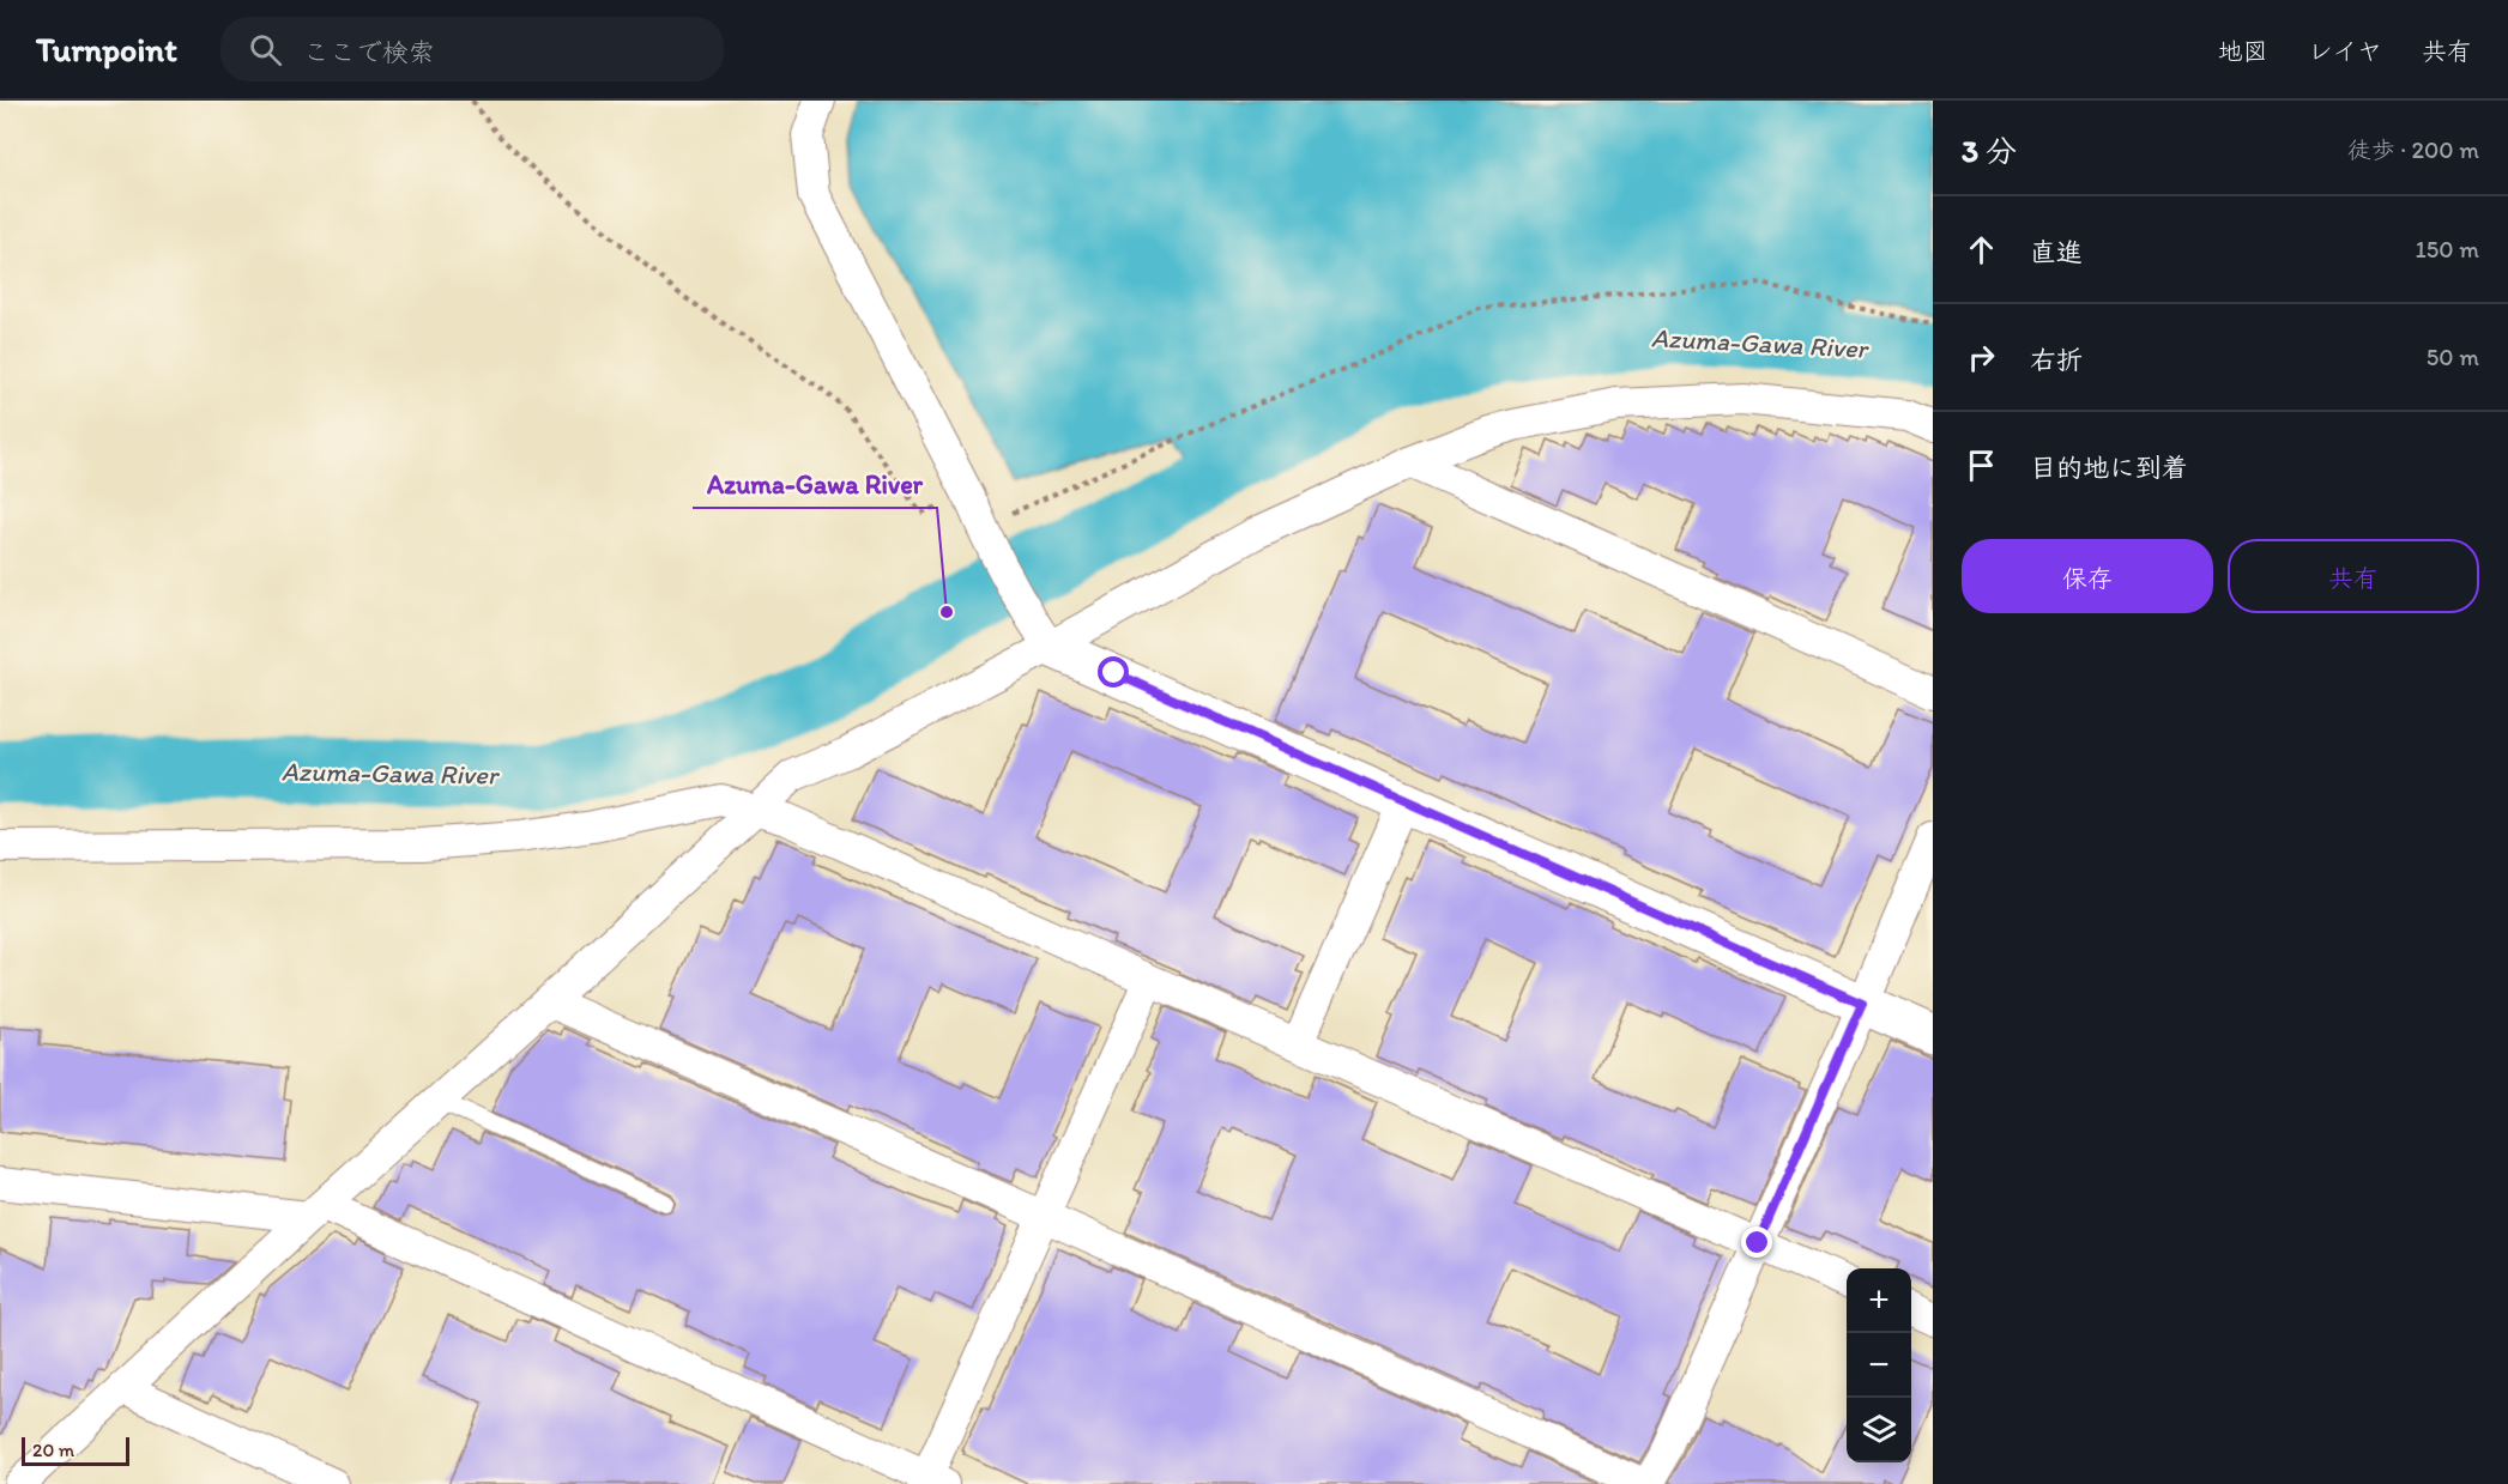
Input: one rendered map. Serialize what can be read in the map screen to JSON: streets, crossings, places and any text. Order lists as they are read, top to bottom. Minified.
{"water":["Azuma-Gawa River"],"places":["Azuma-Gawa River"],"scale_bar":"20 m","page":{"header":"Turnpoint","search":"ここで検索","nav":["地図","レイヤ","共有"],"heading":["3 分","徒歩 · 200 m"],"list":[["直進","150 m"],["右折","50 m"],"目的地に到着"],"buttons":["保存","共有"],"map_buttons":["+","−"],"scale":"20 m"}}
